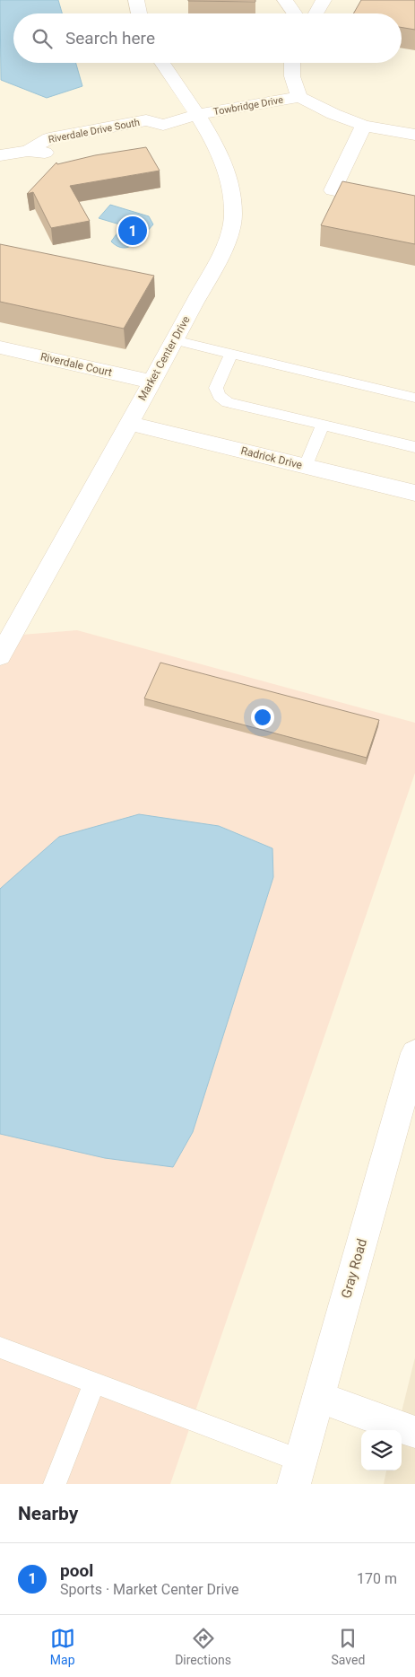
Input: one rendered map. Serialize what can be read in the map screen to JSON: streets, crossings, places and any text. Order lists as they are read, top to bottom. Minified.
{"streets":{"street":["Towbridge Drive","Riverdale Drive South","Market Center Drive","Riverdale Court","Radrick Drive","Gray Road"]},"crossings":[["Towbridge Drive","Riverdale Drive South"],["Towbridge Drive","Market Center Drive"],["Riverdale Drive South","Market Center Drive"],["Market Center Drive","Riverdale Court"],["Market Center Drive","Radrick Drive"]],"page":{"search":"Search here","pins":"1","heading":"Nearby","list":[{"mark":"1","name":"pool","note":"Sports · Market Center Drive","value":"170 m"}],"nav":["Map","Directions","Saved"]}}
